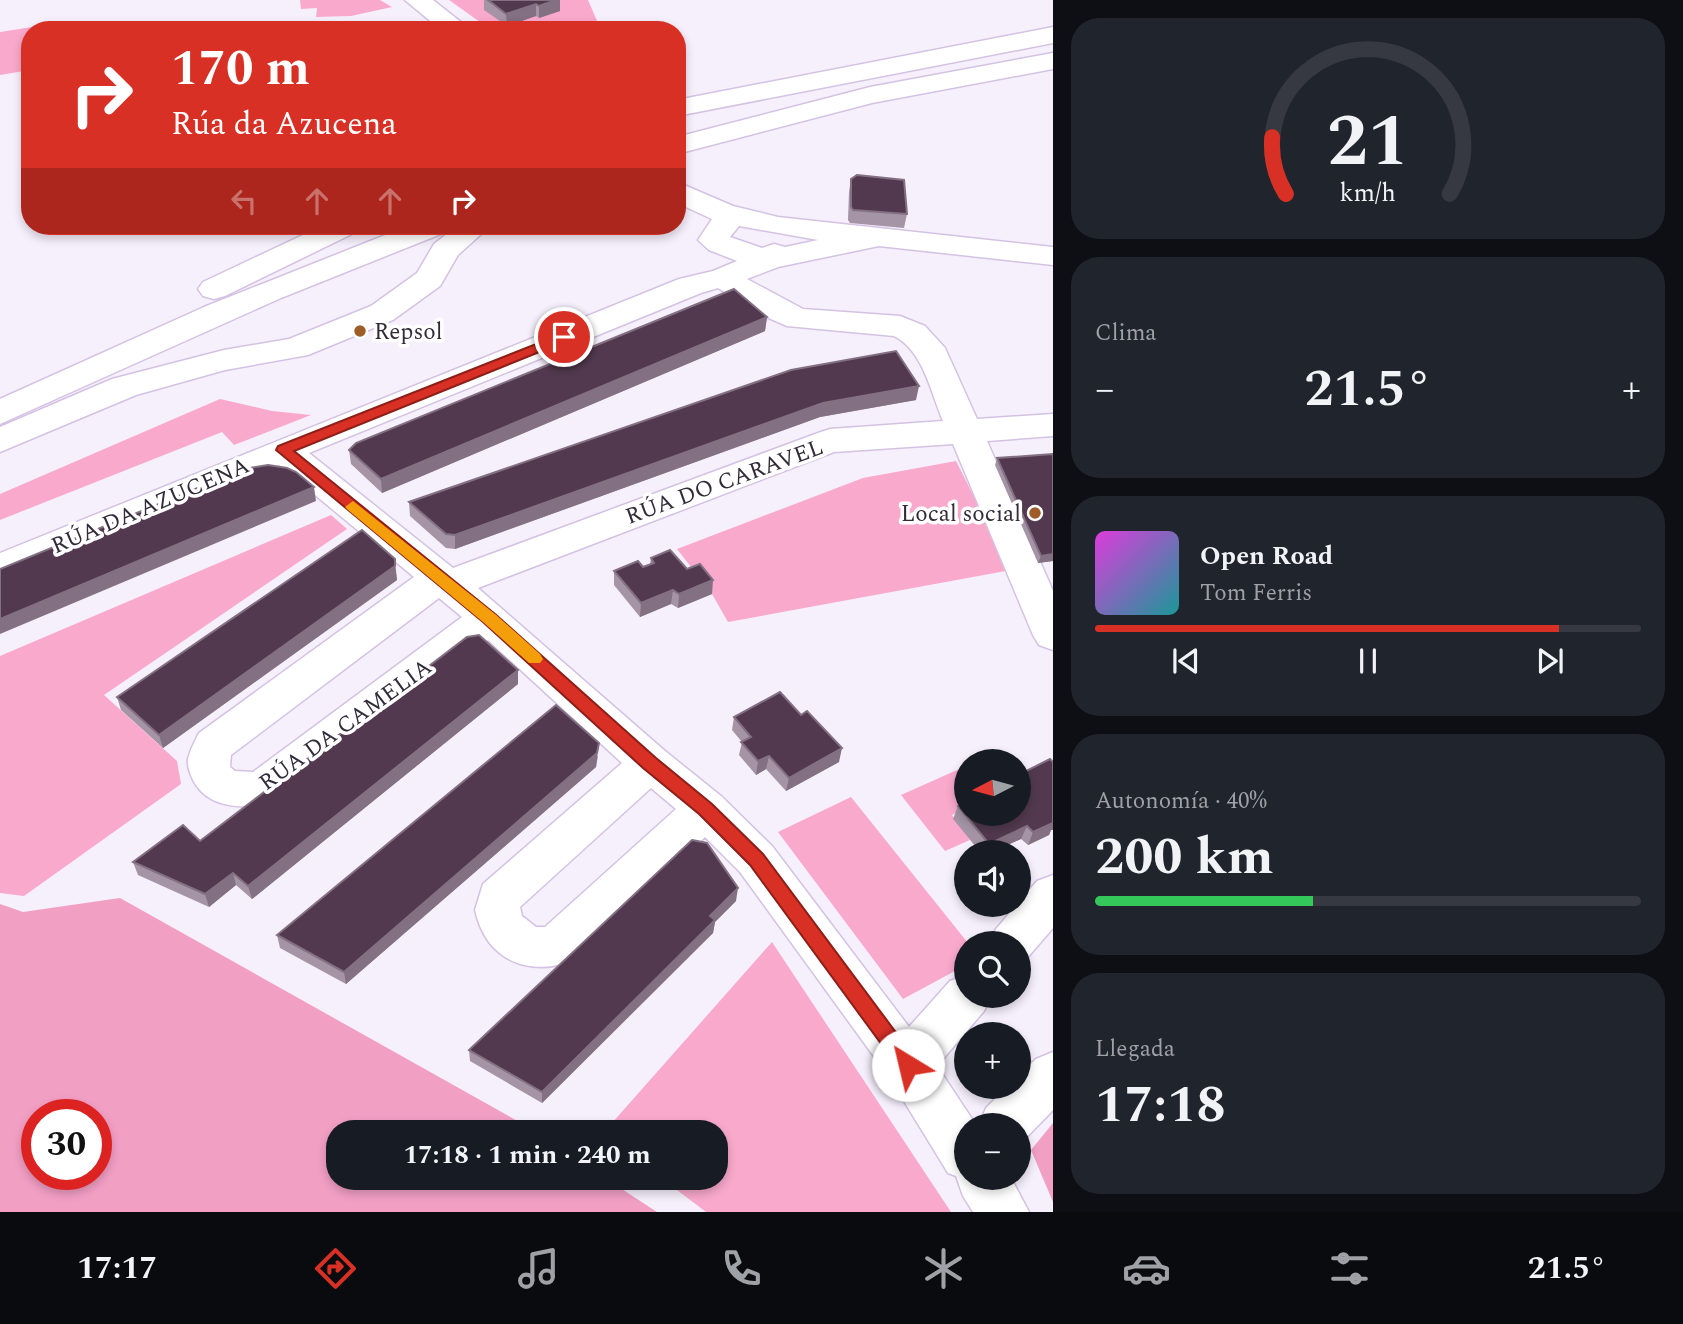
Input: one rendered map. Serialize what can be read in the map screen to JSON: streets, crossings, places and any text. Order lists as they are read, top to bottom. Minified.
{"streets":{"main road":["RÚA DO CARAVEL","RÚA DA AZUCENA","RÚA DA CAMELIA"]},"crossings":[["RÚA DO CARAVEL","RÚA DA CAMELIA"]],"places":["Repsol","Local social"],"north":"left","page":{"turn":["170 m","Rúa da Azucena"],"tile":["Clima",["Autonomía · 40%","200 km"],["Llegada","17:18"]],"heat":["−","21.5°","+"],"song":["Open Road","Tom Ferris"],"map_buttons":["+","−"],"limit":"30","trip":"17:18 · 1 min · 240 m","tabs":["17:17","21.5°"],"gauge":["21","km/h"]}}
